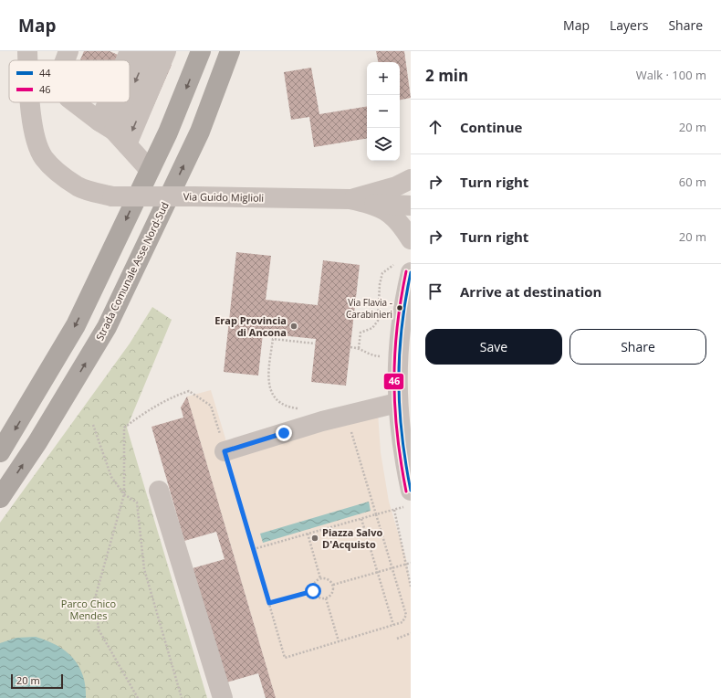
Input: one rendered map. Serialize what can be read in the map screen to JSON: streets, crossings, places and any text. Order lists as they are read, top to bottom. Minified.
{"streets":{"highway":["Strada Comunale Asse Nord-Sud"],"street":["Via Guido Miglioli"]},"parks":["Parco Chico Mendes"],"places":["Via Flavia - Carabinieri","Erap Provincia di Ancona","Piazza Salvo D'Acquisto"],"lines":["transit line 46","transit line 44"],"legend":["44","46"],"scale_bar":"20 m","page":{"header":"Map","nav":["Map","Layers","Share"],"heading":["2 min","Walk · 100 m"],"map_buttons":["+","−"],"list":[["Continue","20 m"],["Turn right","60 m"],["Turn right","20 m"],"Arrive at destination"],"buttons":["Save","Share"],"scale":"20 m"}}
